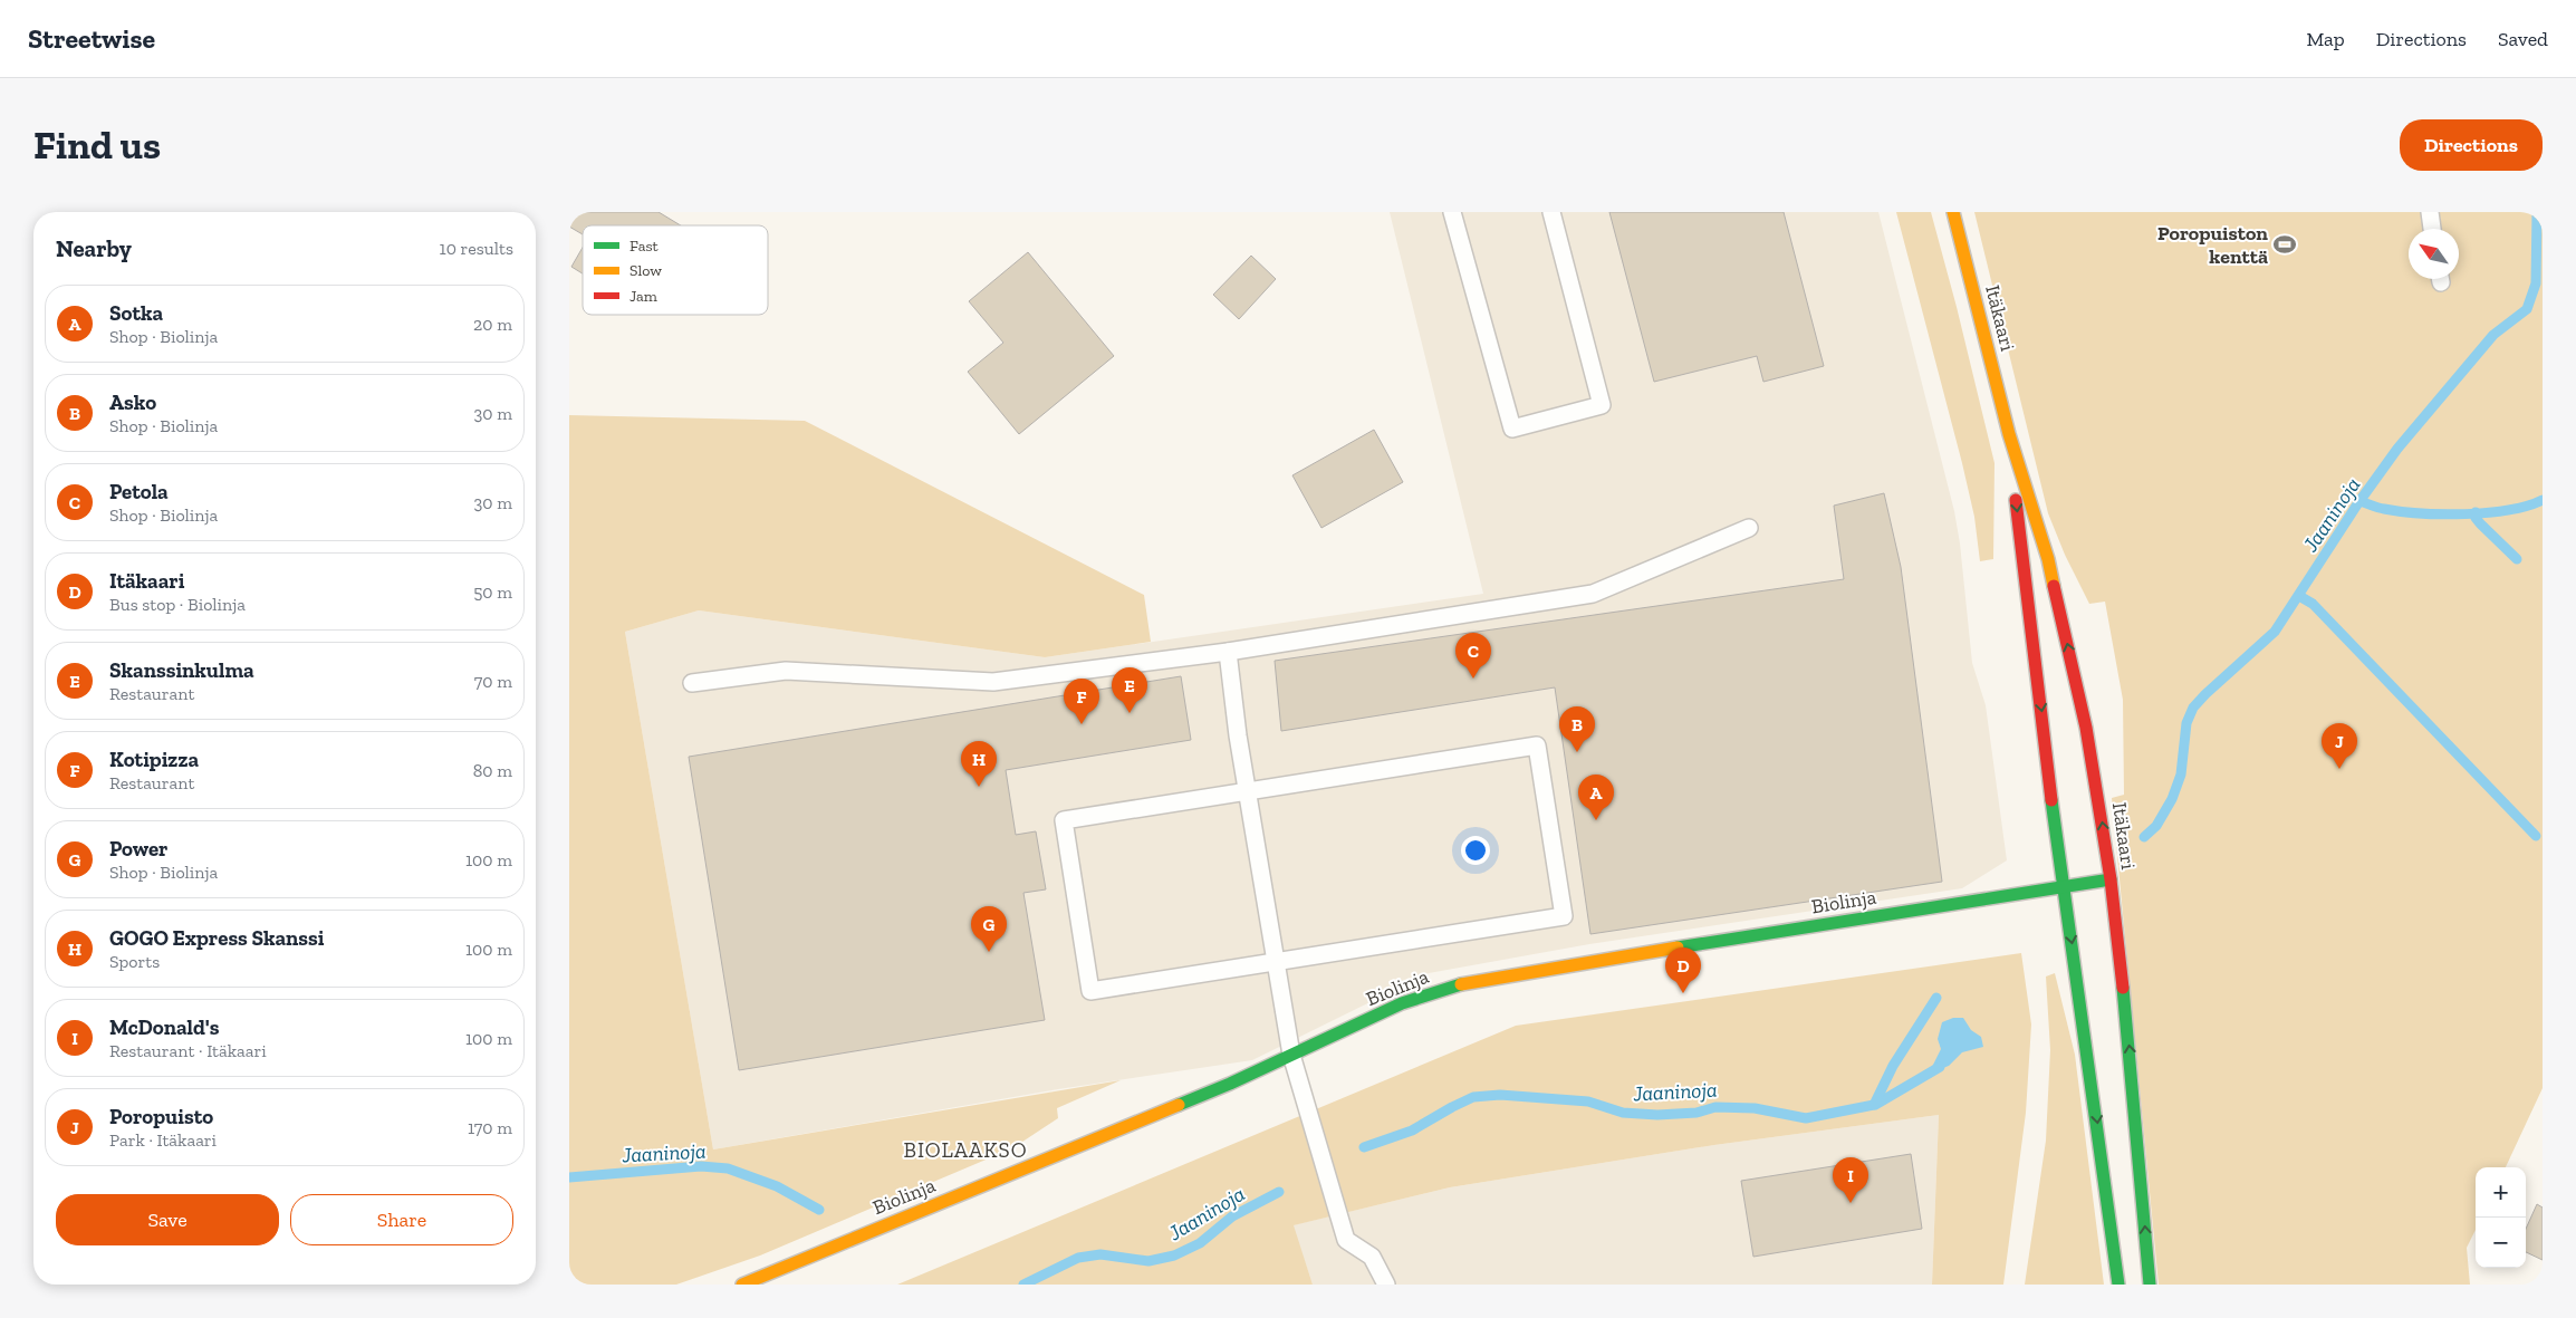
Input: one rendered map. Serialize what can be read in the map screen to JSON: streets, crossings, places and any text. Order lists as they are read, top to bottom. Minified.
{"streets":{"street":["Itäkaari","Biolinja"]},"crossings":[["Itäkaari","Biolinja"]],"districts":["BIOLAAKSO"],"water":["Jaaninoja"],"places":{"sports":["Poropuiston kenttä"]},"legend":["Fast","Slow","Jam"],"north":"top left","page":{"header":"Streetwise","nav":["Map","Directions","Saved"],"buttons":["Directions",["Save","Share"]],"title":"Find us","heading":["Nearby","10 results"],"list":[{"mark":"A","name":"Sotka","note":"Shop · Biolinja","value":"20 m"},{"mark":"B","name":"Asko","note":"Shop · Biolinja","value":"30 m"},{"mark":"C","name":"Petola","note":"Shop · Biolinja","value":"30 m"},{"mark":"D","name":"Itäkaari","note":"Bus stop · Biolinja","value":"50 m"},{"mark":"E","name":"Skanssinkulma","note":"Restaurant","value":"70 m"},{"mark":"F","name":"Kotipizza","note":"Restaurant","value":"80 m"},{"mark":"G","name":"Power","note":"Shop · Biolinja","value":"100 m"},{"mark":"H","name":"GOGO Express Skanssi","note":"Sports","value":"100 m"},{"mark":"I","name":"McDonald's","note":"Restaurant · Itäkaari","value":"100 m"},{"mark":"J","name":"Poropuisto","note":"Park · Itäkaari","value":"170 m"}],"pins":["C","E","F","B","J","H","A","G","D","I"],"map_buttons":["+","−"]}}
